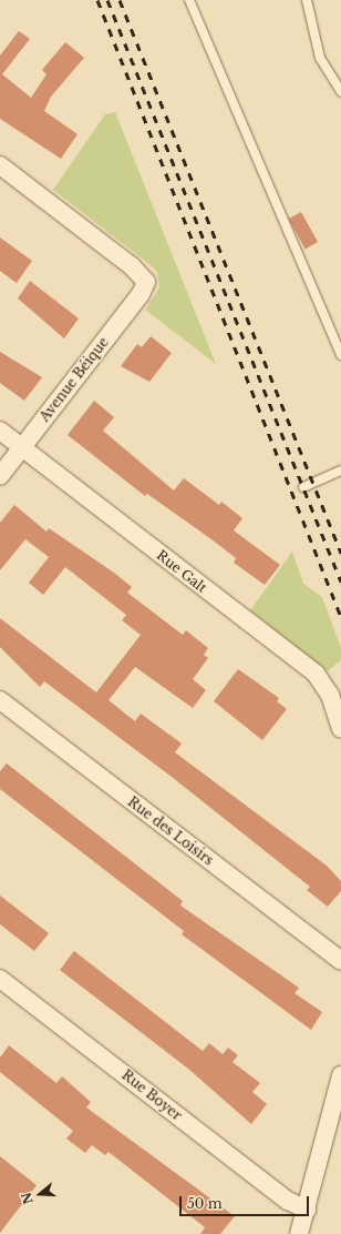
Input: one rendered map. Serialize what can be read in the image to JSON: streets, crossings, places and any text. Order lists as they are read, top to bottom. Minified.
{"streets":{"street":["Avenue Béique","Rue Galt","Rue des Loisirs","Rue Boyer"]},"crossings":[["Avenue Béique","Rue Galt"]],"scale_bar":"50 m","north":"left"}
